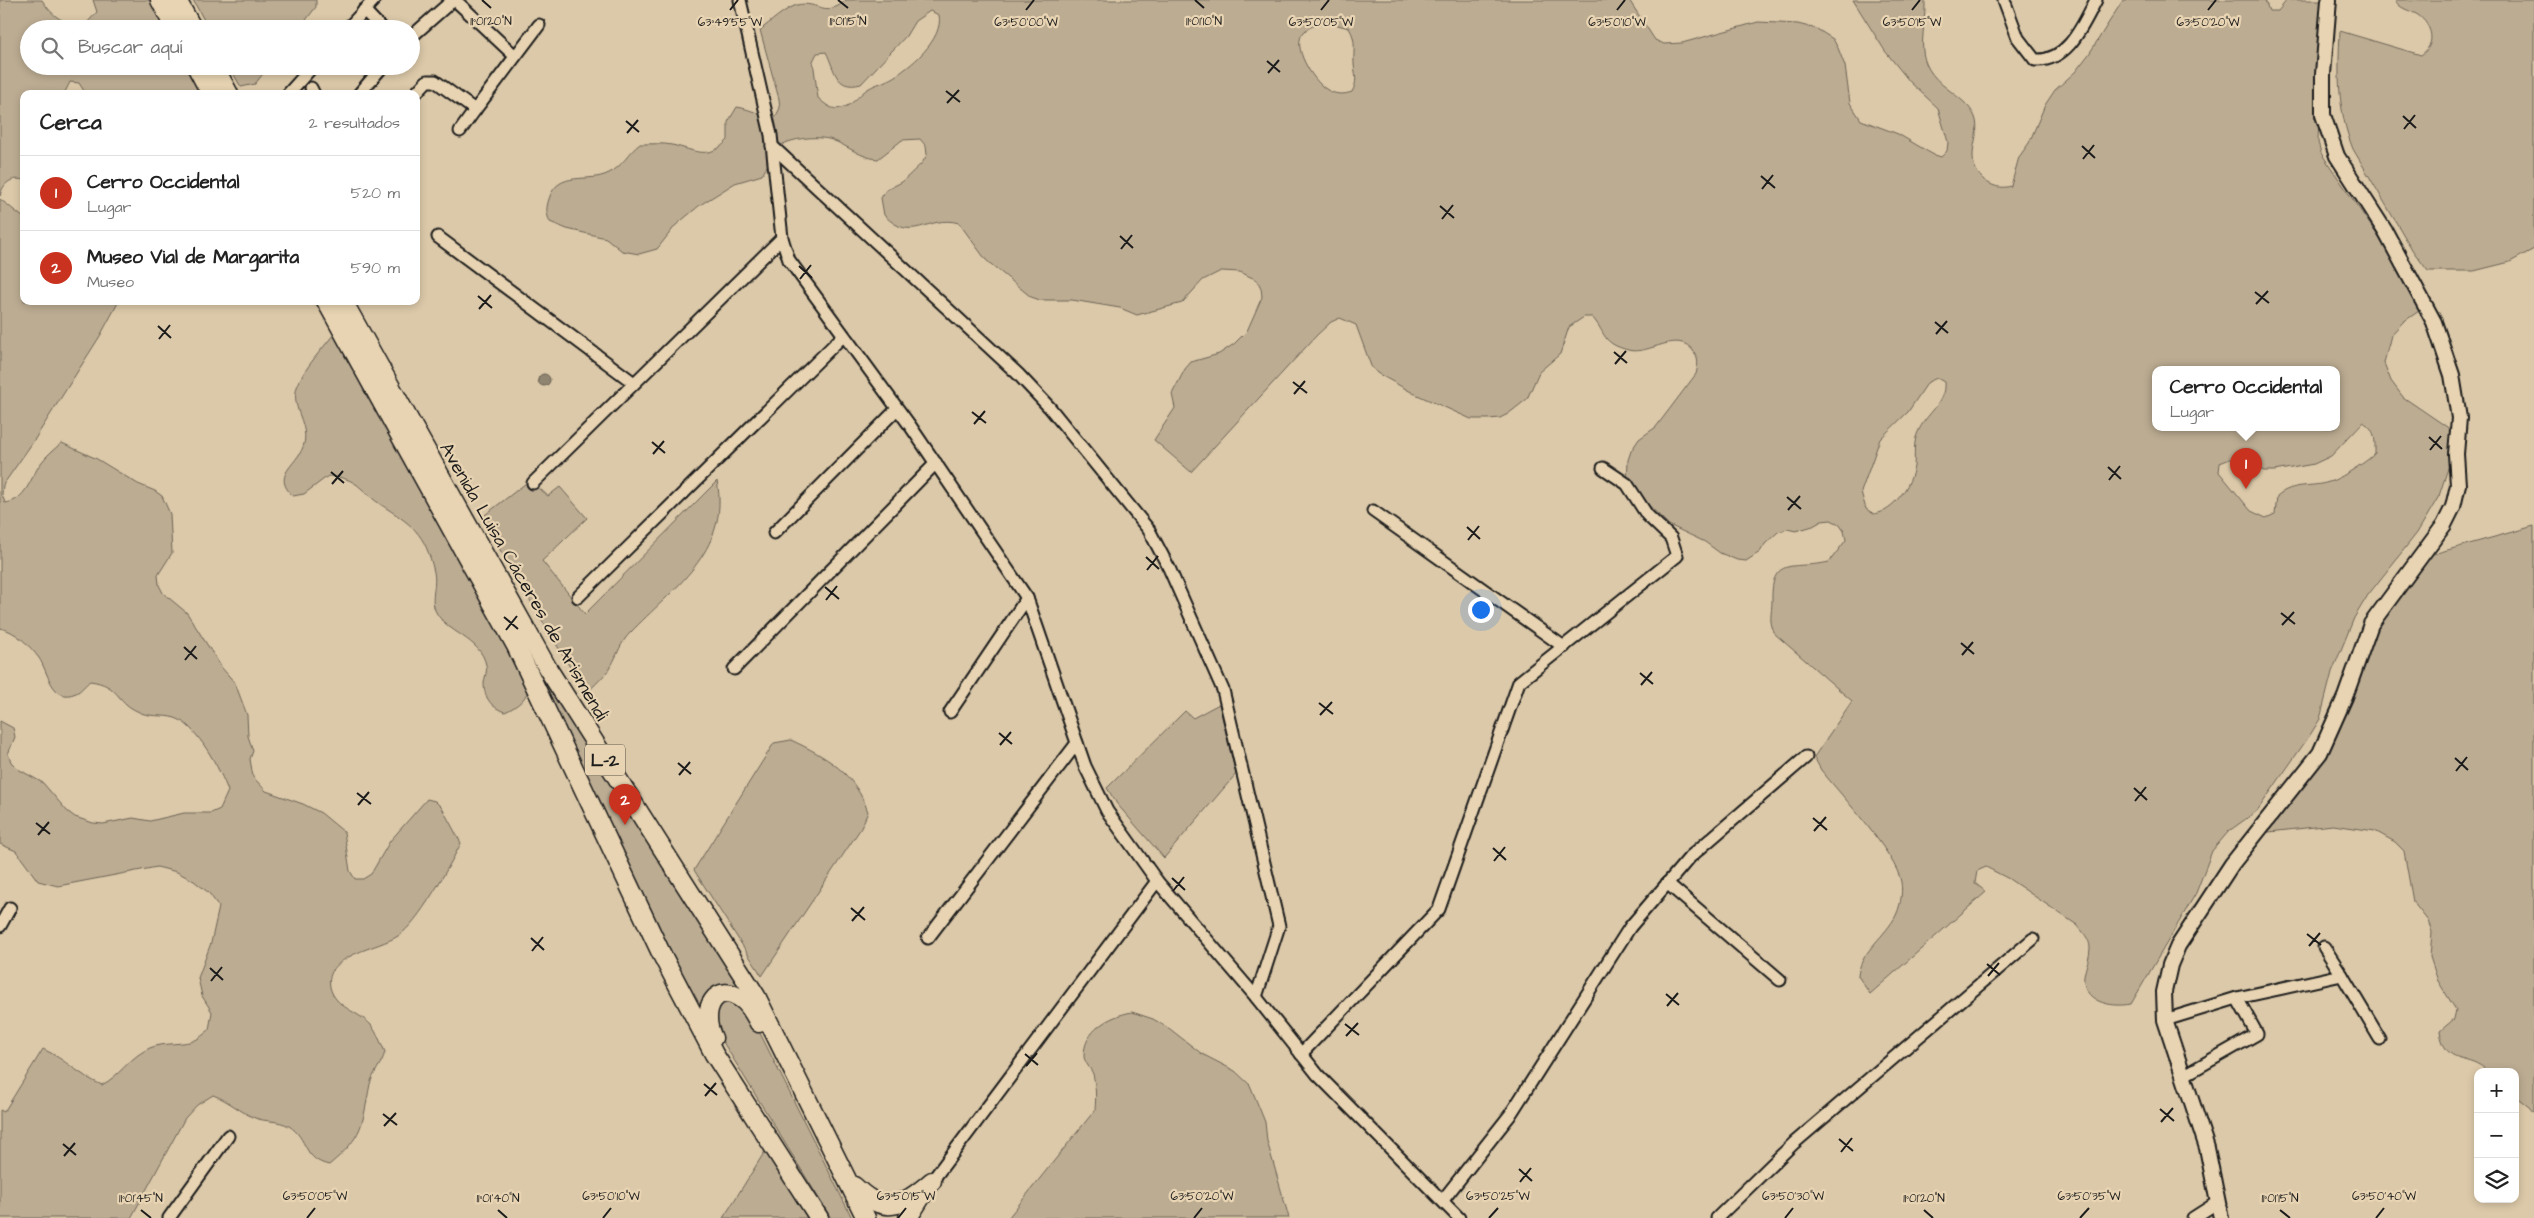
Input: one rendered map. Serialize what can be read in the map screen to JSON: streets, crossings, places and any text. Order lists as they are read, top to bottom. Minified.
{"streets":{"main road":["Avenida Luisa Cáceres de Arismendi","L-2"]},"page":{"search":"Buscar aquí","heading":["Cerca","2 resultados"],"list":[{"mark":"1","name":"Cerro Occidental","note":"Lugar","value":"520 m"},{"mark":"2","name":"Museo Vial de Margarita","note":"Museo","value":"590 m"}],"popup":["Cerro Occidental","Lugar"],"pins":["1","2"],"map_buttons":["+","−"]},"coordinates":["11°01'20\"N","11°01'15\"N","11°01'10\"N","63°49'55\"W","63°50'00\"W","63°50'05\"W","63°50'10\"W","63°50'15\"W","63°50'20\"W","63°50'25\"W","63°50'30\"W","63°50'35\"W","63°50'40\"W","11°01'45\"N","11°01'40\"N"]}
